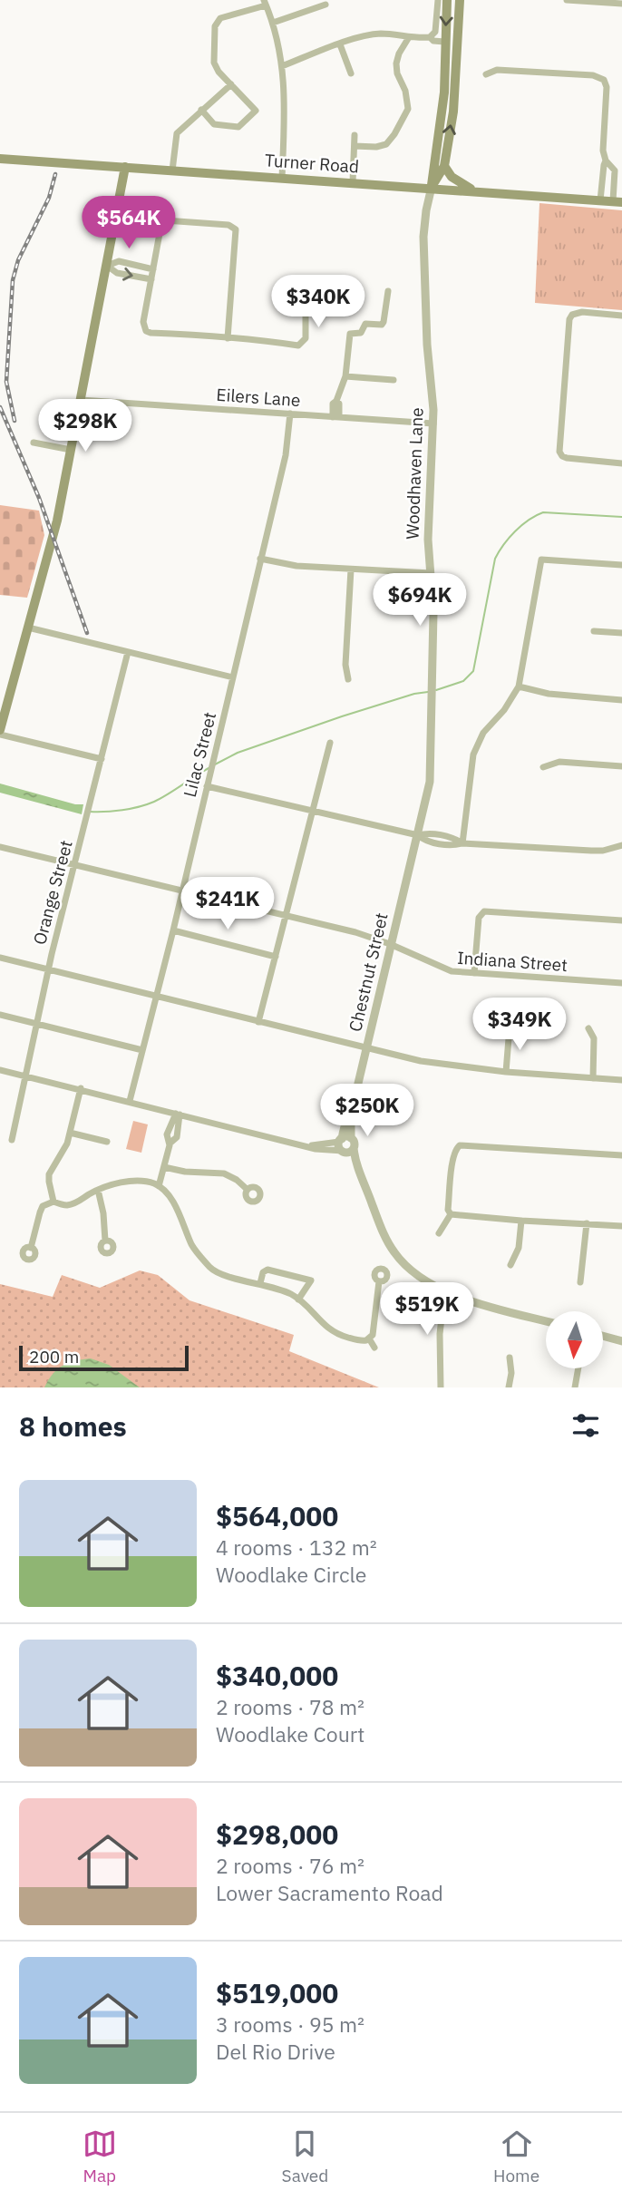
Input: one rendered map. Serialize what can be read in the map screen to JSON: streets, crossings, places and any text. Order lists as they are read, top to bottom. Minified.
{"streets":{"main road":["Turner Road"],"street":["Eilers Lane","Woodhaven Lane","Lilac Street","Orange Street","Indiana Street","Chestnut Street"]},"crossings":[["Turner Road","Woodhaven Lane"],["Eilers Lane","Woodhaven Lane"],["Eilers Lane","Lilac Street"],["Woodhaven Lane","Chestnut Street"],["Lilac Street","Indiana Street"],["Orange Street","Indiana Street"],["Indiana Street","Chestnut Street"]],"scale_bar":"200 m","north":"bottom","page":{"price":["$564K","$340K","$298K","$694K","$241K","$349K","$250K","$519K"],"scale":"200 m","heading":"8 homes","list":[{"name":"$564,000","note":"4 rooms · 132 m² · Woodlake Circle"},{"name":"$340,000","note":"2 rooms · 78 m² · Woodlake Court"},{"name":"$298,000","note":"2 rooms · 76 m² · Lower Sacramento Road"},{"name":"$519,000","note":"3 rooms · 95 m² · Del Rio Drive"}],"tabs":["Map","Saved","Home"]}}
